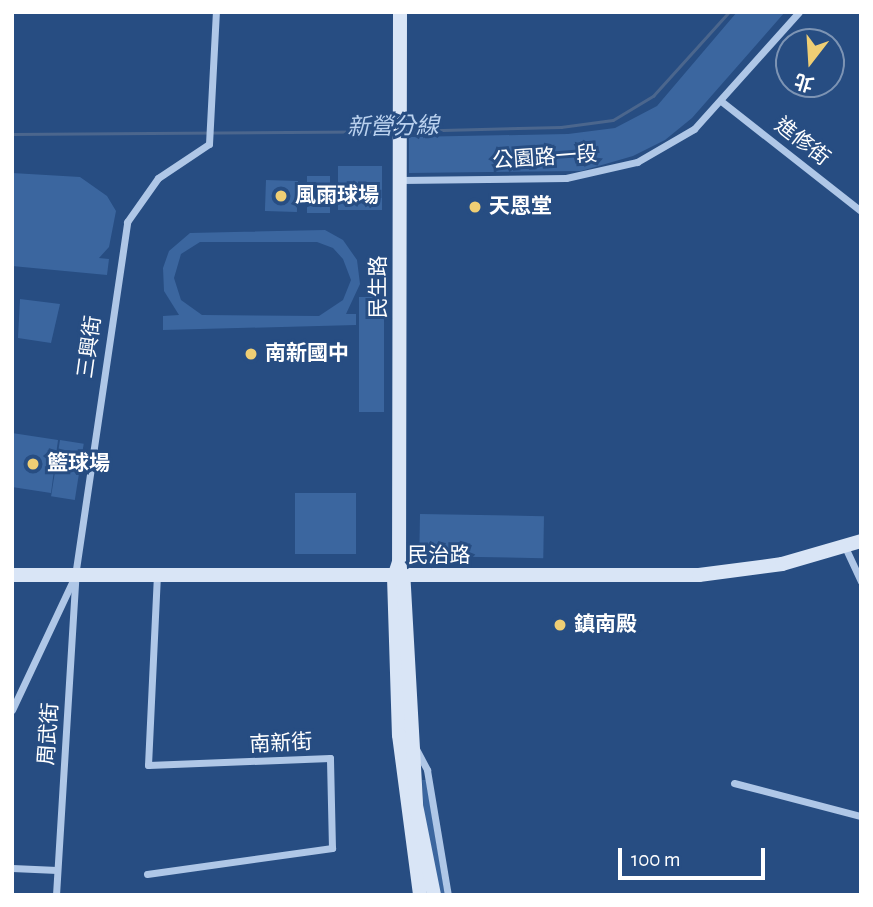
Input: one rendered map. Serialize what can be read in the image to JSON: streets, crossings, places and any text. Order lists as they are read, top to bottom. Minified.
{"streets":{"street":["進修街","公園路一段","民生路","三興街","民治路","周武街","南新街"]},"crossings":[["進修街","公園路一段"],["公園路一段","民生路"],["民生路","民治路"],["三興街","民治路"],["三興街","周武街"],["民治路","周武街"],["民治路","南新街"]],"water":["新營分線"],"places":["風雨球場","天恩堂","南新國中","籃球場","鎮南殿"],"scale_bar":"100 m","north":"bottom"}
